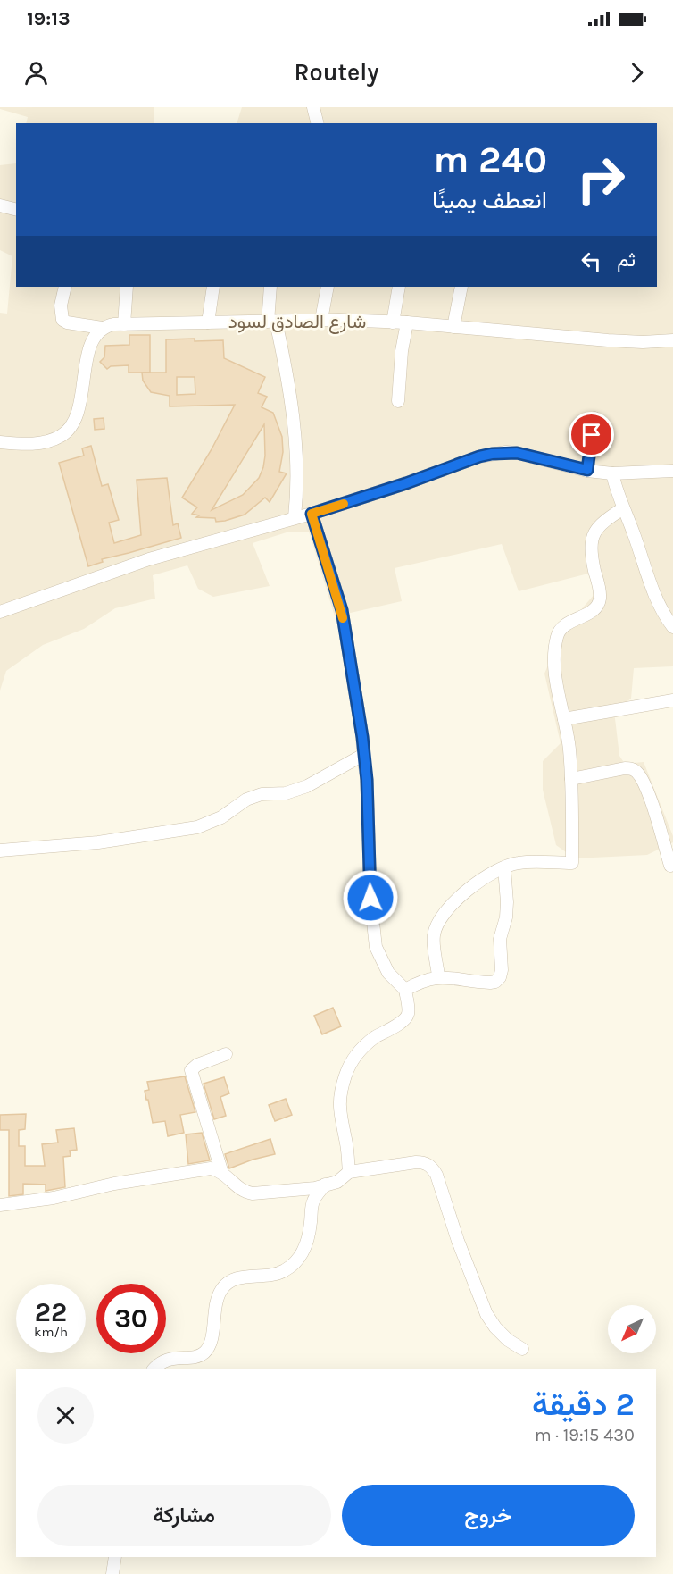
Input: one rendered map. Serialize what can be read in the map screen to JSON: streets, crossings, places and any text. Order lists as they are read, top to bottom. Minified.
{"streets":{"street":["شارع الصادق لسود"]},"north":"bottom left","page":{"status":"19:13","header":"Routely","turn":["240 m","انعطف يمينًا"],"then":"ثم","speed":"22 km/h","limit":"30","heading":["2 دقيقة","430 m · 19:15"],"buttons":["خروج","مشاركة"]}}
